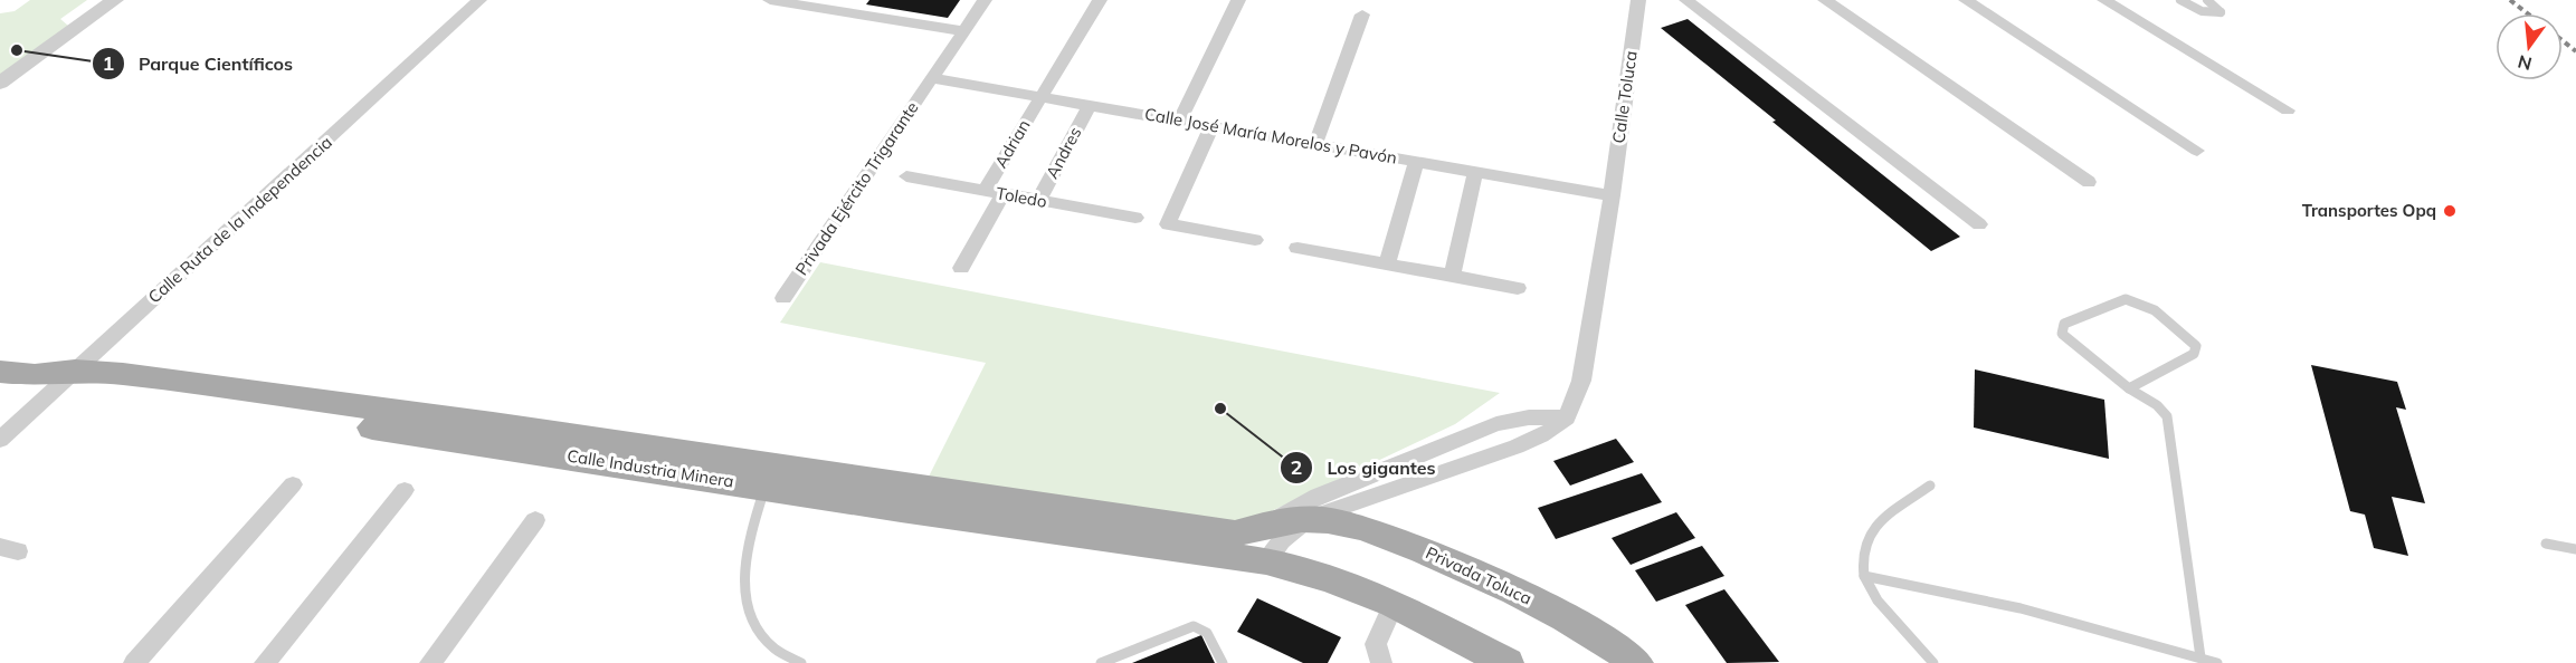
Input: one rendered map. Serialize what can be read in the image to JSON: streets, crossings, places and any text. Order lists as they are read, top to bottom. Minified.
{"streets":{"main road":["Calle Industria Minera","Privada Toluca"],"street":["Calle Toluca","Calle José María Morelos y Pavón","Adrian","Andres","Privada Ejército Trigarante","Toledo","Calle Ruta de la Independencia"]},"crossings":[["Calle Toluca","Calle José María Morelos y Pavón"],["Calle José María Morelos y Pavón","Adrian"],["Calle José María Morelos y Pavón","Andres"],["Calle José María Morelos y Pavón","Privada Ejército Trigarante"],["Adrian","Toledo"],["Andres","Toledo"],["Calle Ruta de la Independencia","Calle Industria Minera"],["Calle Industria Minera","Privada Toluca"]],"places":["Parque Científicos","Transportes Opq","Los gigantes"],"north":"bottom"}
